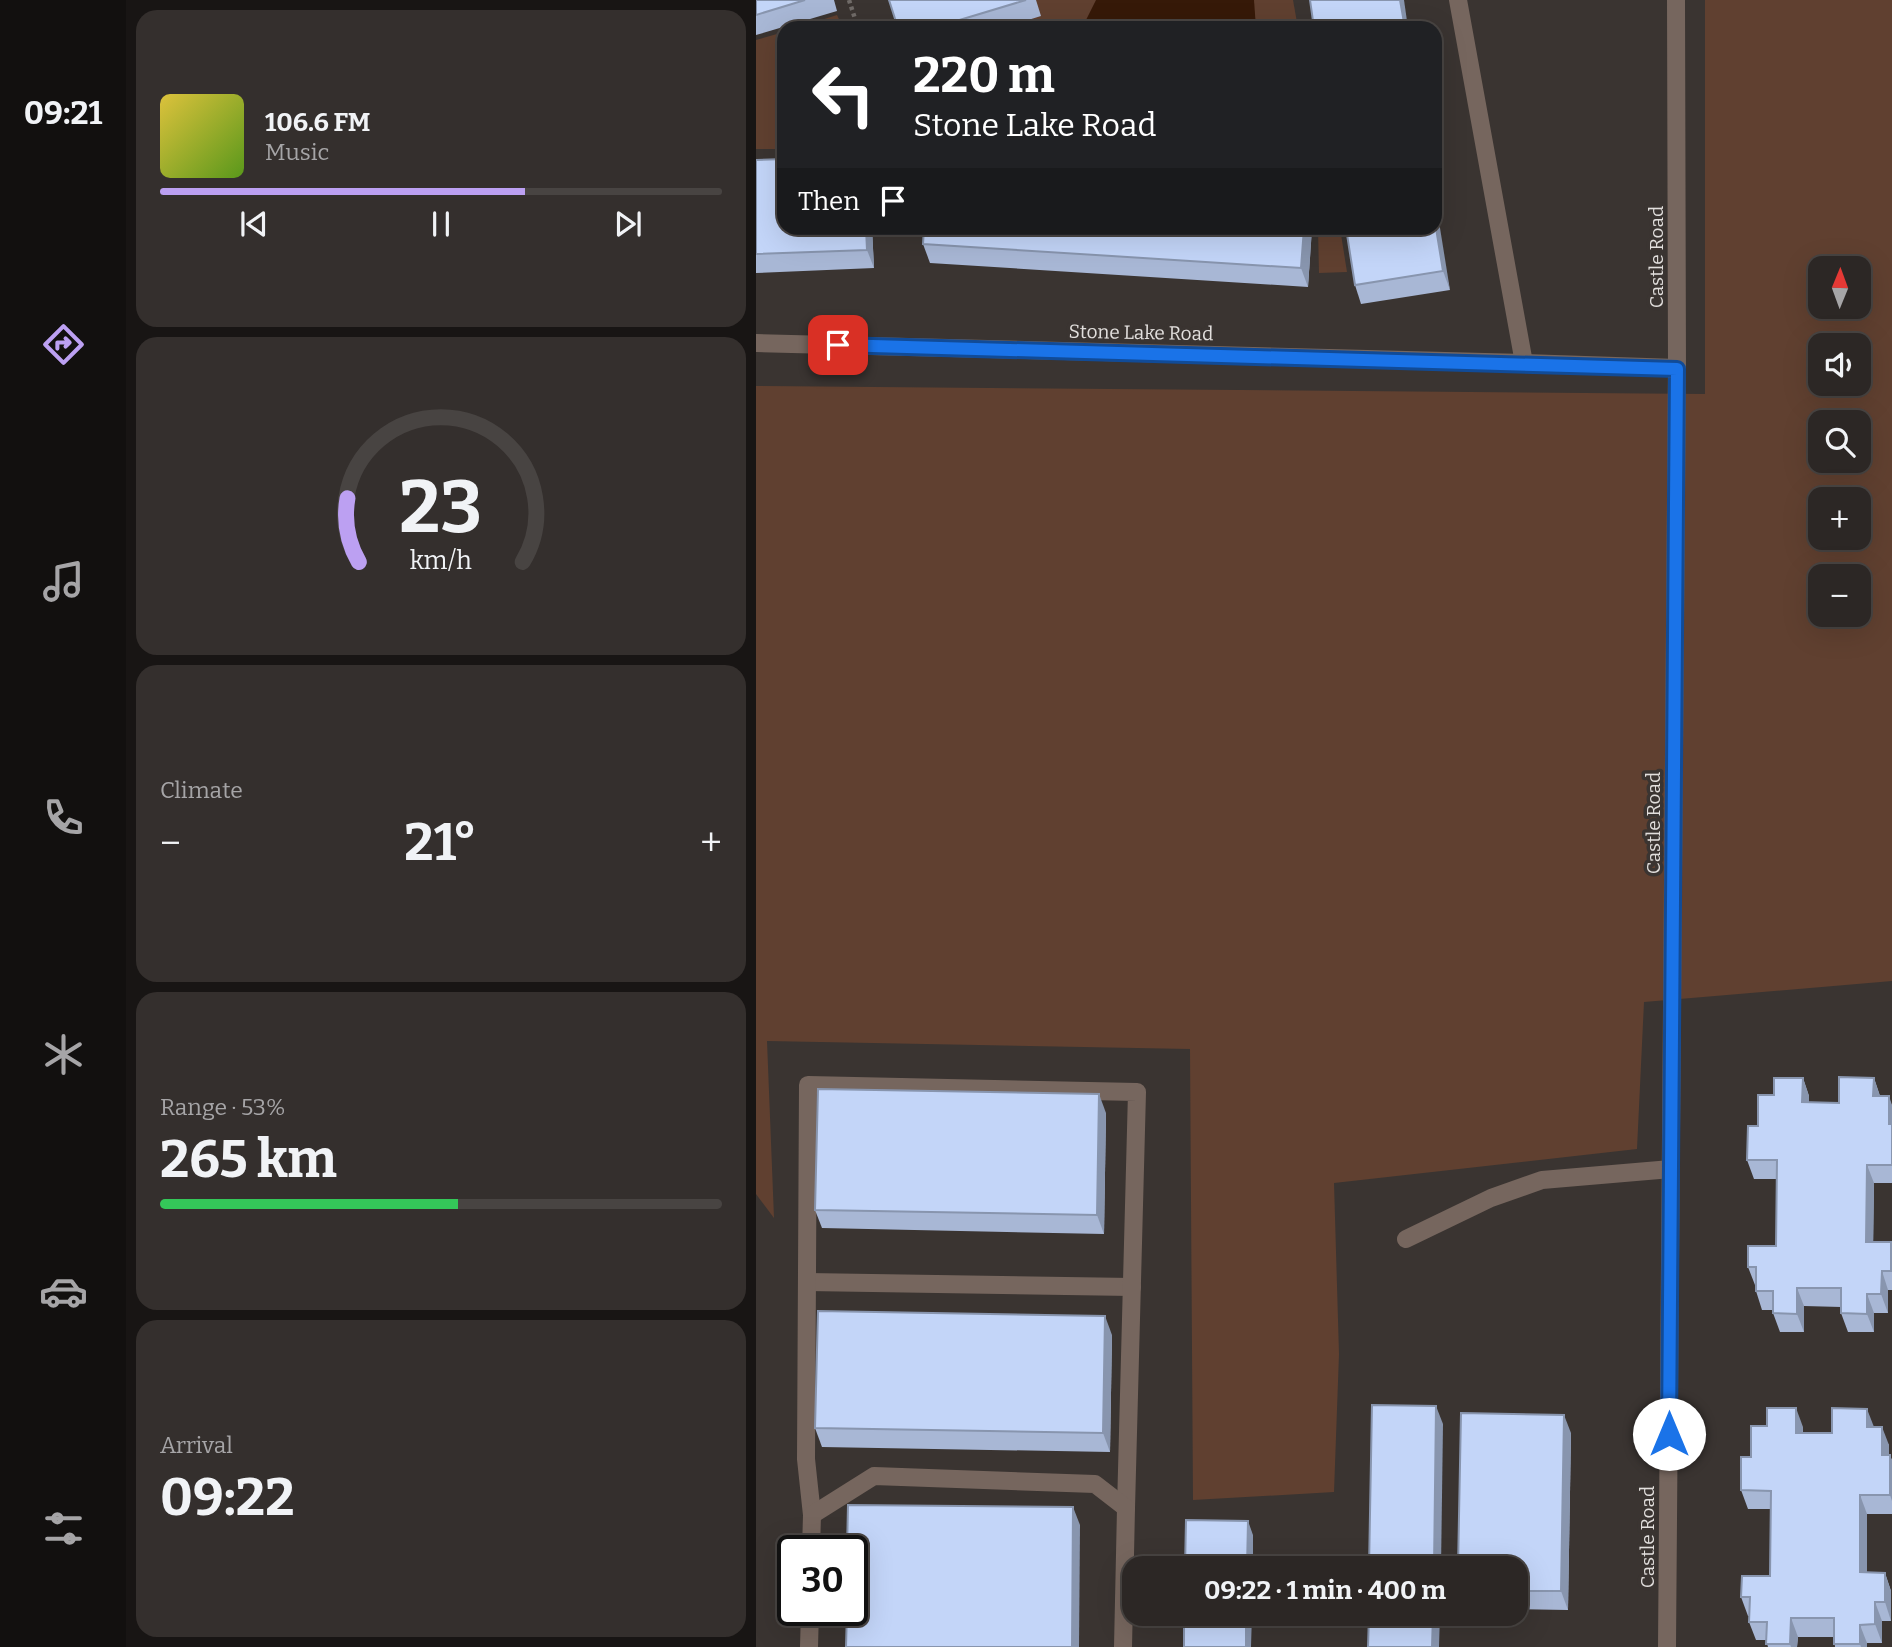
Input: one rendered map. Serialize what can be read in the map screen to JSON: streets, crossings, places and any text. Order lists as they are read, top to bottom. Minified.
{"streets":{"street":["Castle Road","Stone Lake Road"]},"crossings":[["Castle Road","Stone Lake Road"]],"north":"top","page":{"tabs":"09:21","turn":["220 m","Stone Lake Road"],"song":["106.6 FM","Music"],"then":"Then","map_buttons":["+","−"],"tile":["Climate",["Range · 53%","265 km"],["Arrival","09:22"]],"heat":["−","21°","+"],"limit":"30","trip":"09:22 · 1 min · 400 m","gauge":["23","km/h"]}}
